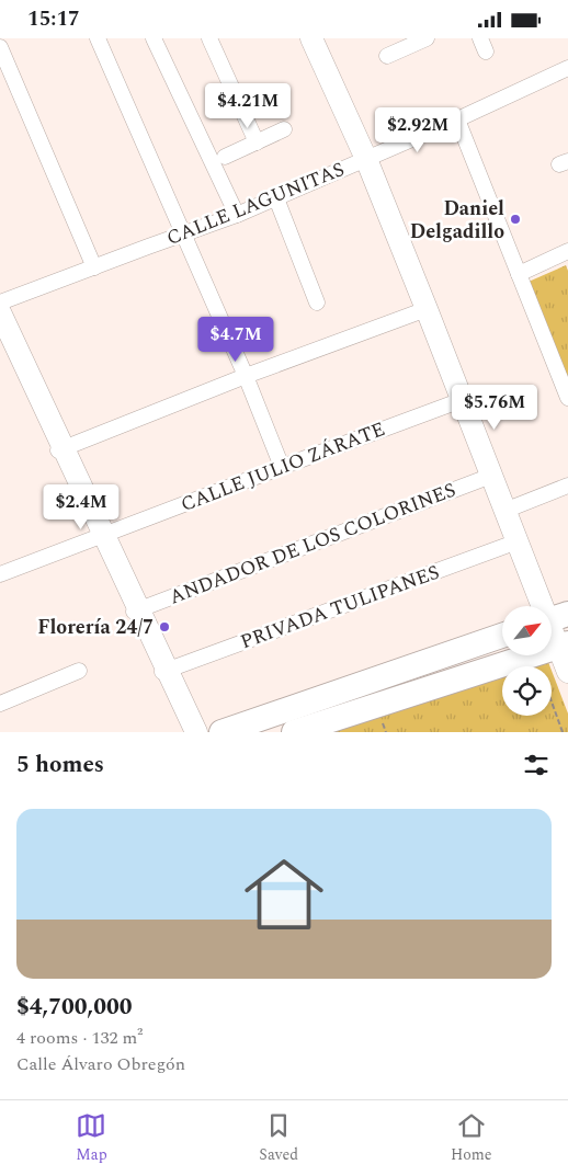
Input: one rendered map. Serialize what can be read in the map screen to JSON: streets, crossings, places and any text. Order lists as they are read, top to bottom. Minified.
{"streets":{"street":["CALLE LAGUNITAS","CALLE JULIO ZÁRATE","ANDADOR DE LOS COLORINES","PRIVADA TULIPANES"]},"places":["Daniel Delgadillo","Florería 24/7"],"north":"top right","page":{"status":"15:17","price":["$4.21M","$2.92M","$4.7M","$5.76M","$2.4M"],"heading":"5 homes","list":[{"name":"$4,700,000","note":"4 rooms · 132 m² · Calle Álvaro Obregón"}],"tabs":["Map","Saved","Home"]}}
